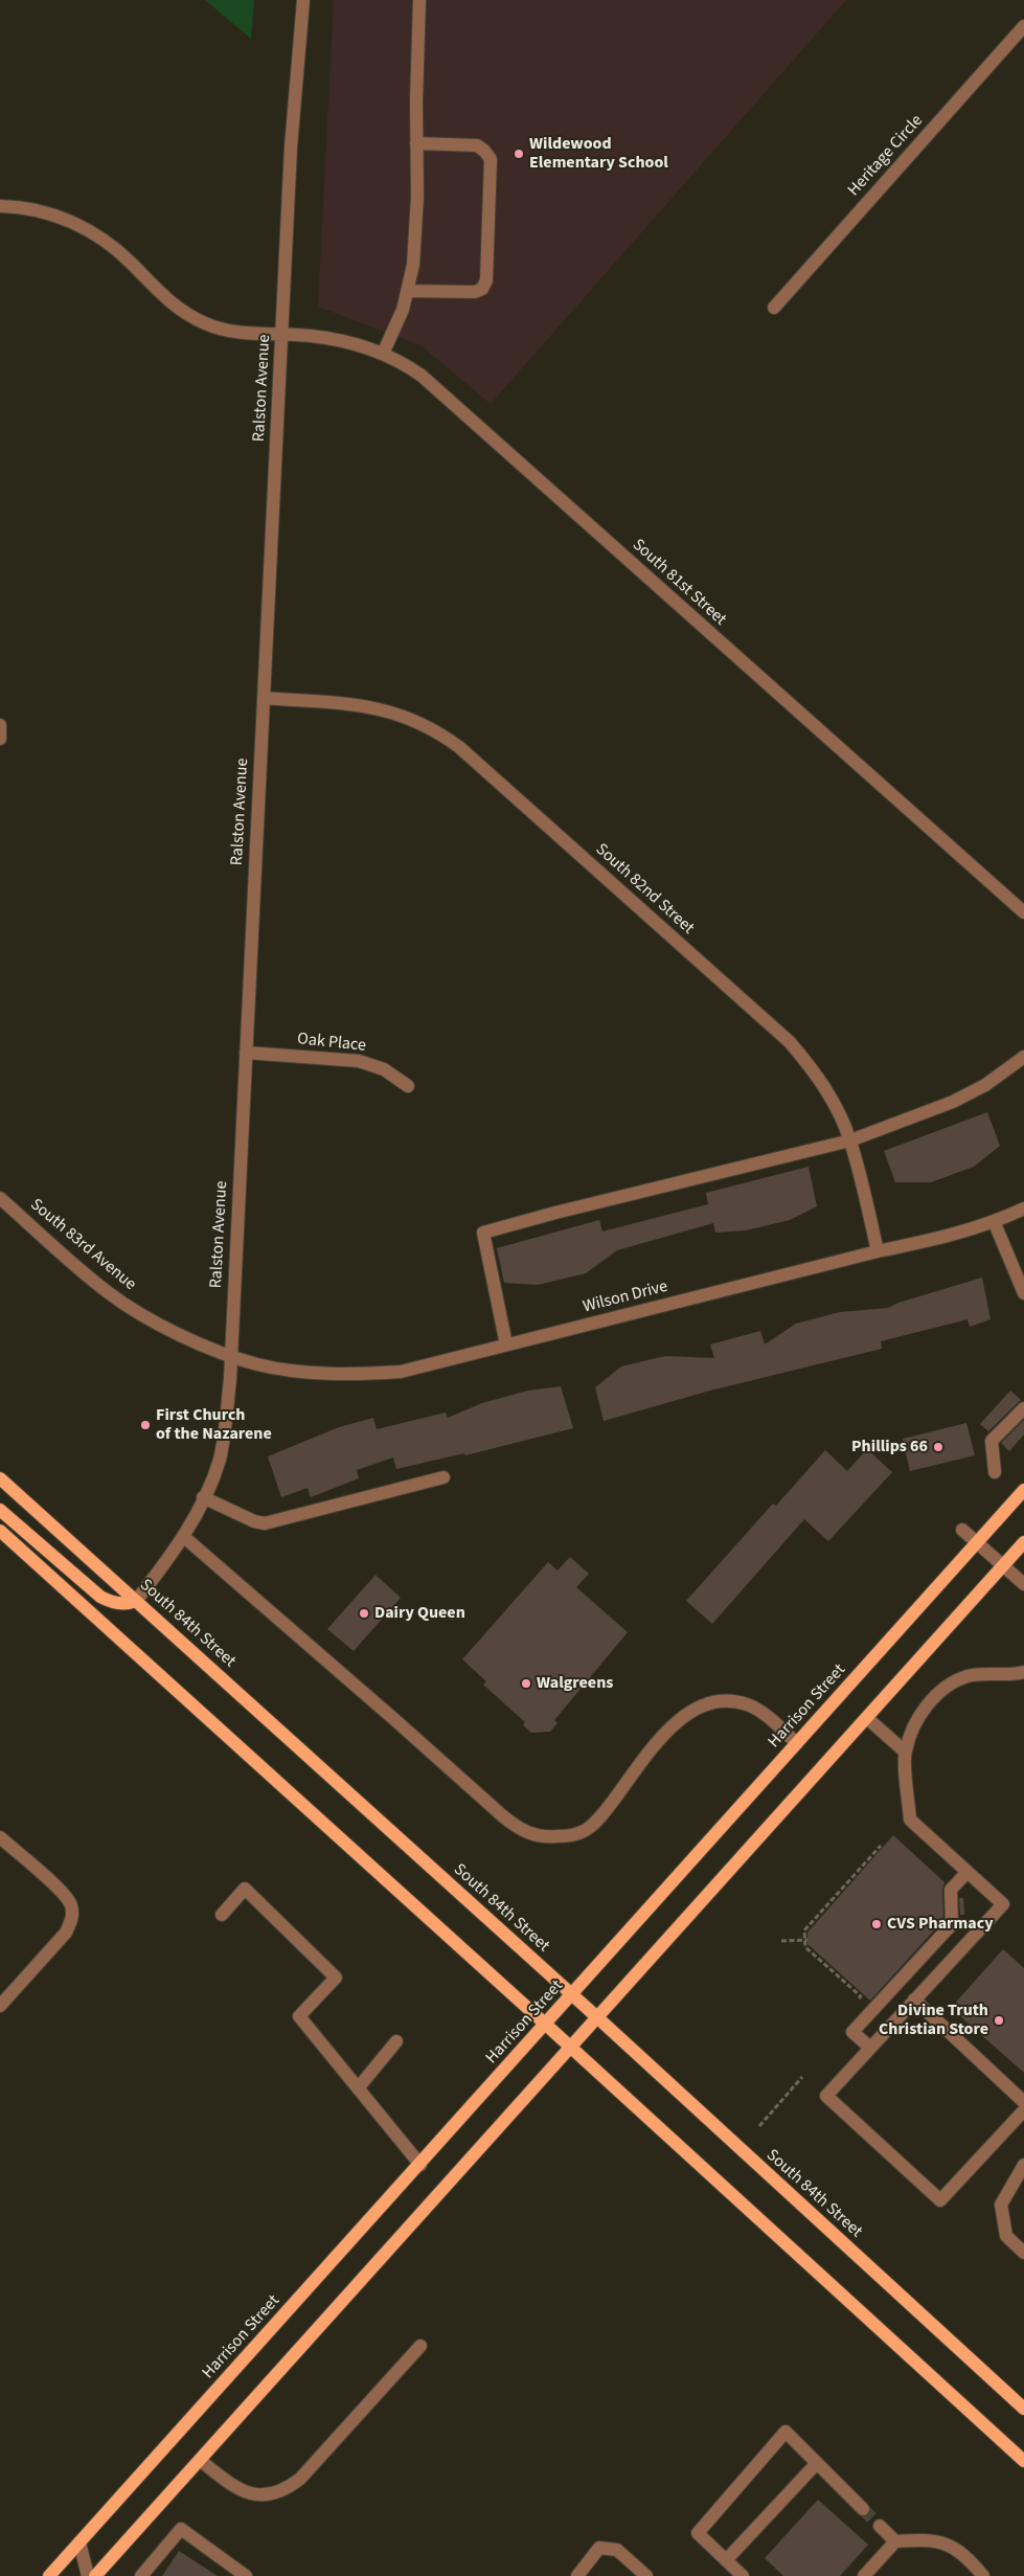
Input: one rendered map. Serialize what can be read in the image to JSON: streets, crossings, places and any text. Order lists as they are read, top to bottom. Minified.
{"streets":{"main road":["South 84th Street","Harrison Street"],"street":["Heritage Circle","Ralston Avenue","South 81st Street","South 82nd Street","Oak Place","South 83rd Avenue","Wilson Drive"]},"crossings":[["Ralston Avenue","South 81st Street"],["Ralston Avenue","South 82nd Street"],["Ralston Avenue","Oak Place"],["Ralston Avenue","South 83rd Avenue"],["Ralston Avenue","Wilson Drive"],["Ralston Avenue","South 84th Street"],["South 82nd Street","Wilson Drive"],["South 83rd Avenue","Wilson Drive"],["South 84th Street","Harrison Street"]],"places":["Wildewood Elementary School","First Church of the Nazarene","Phillips 66","Dairy Queen","Walgreens","CVS Pharmacy","Divine Truth Christian Store"]}
